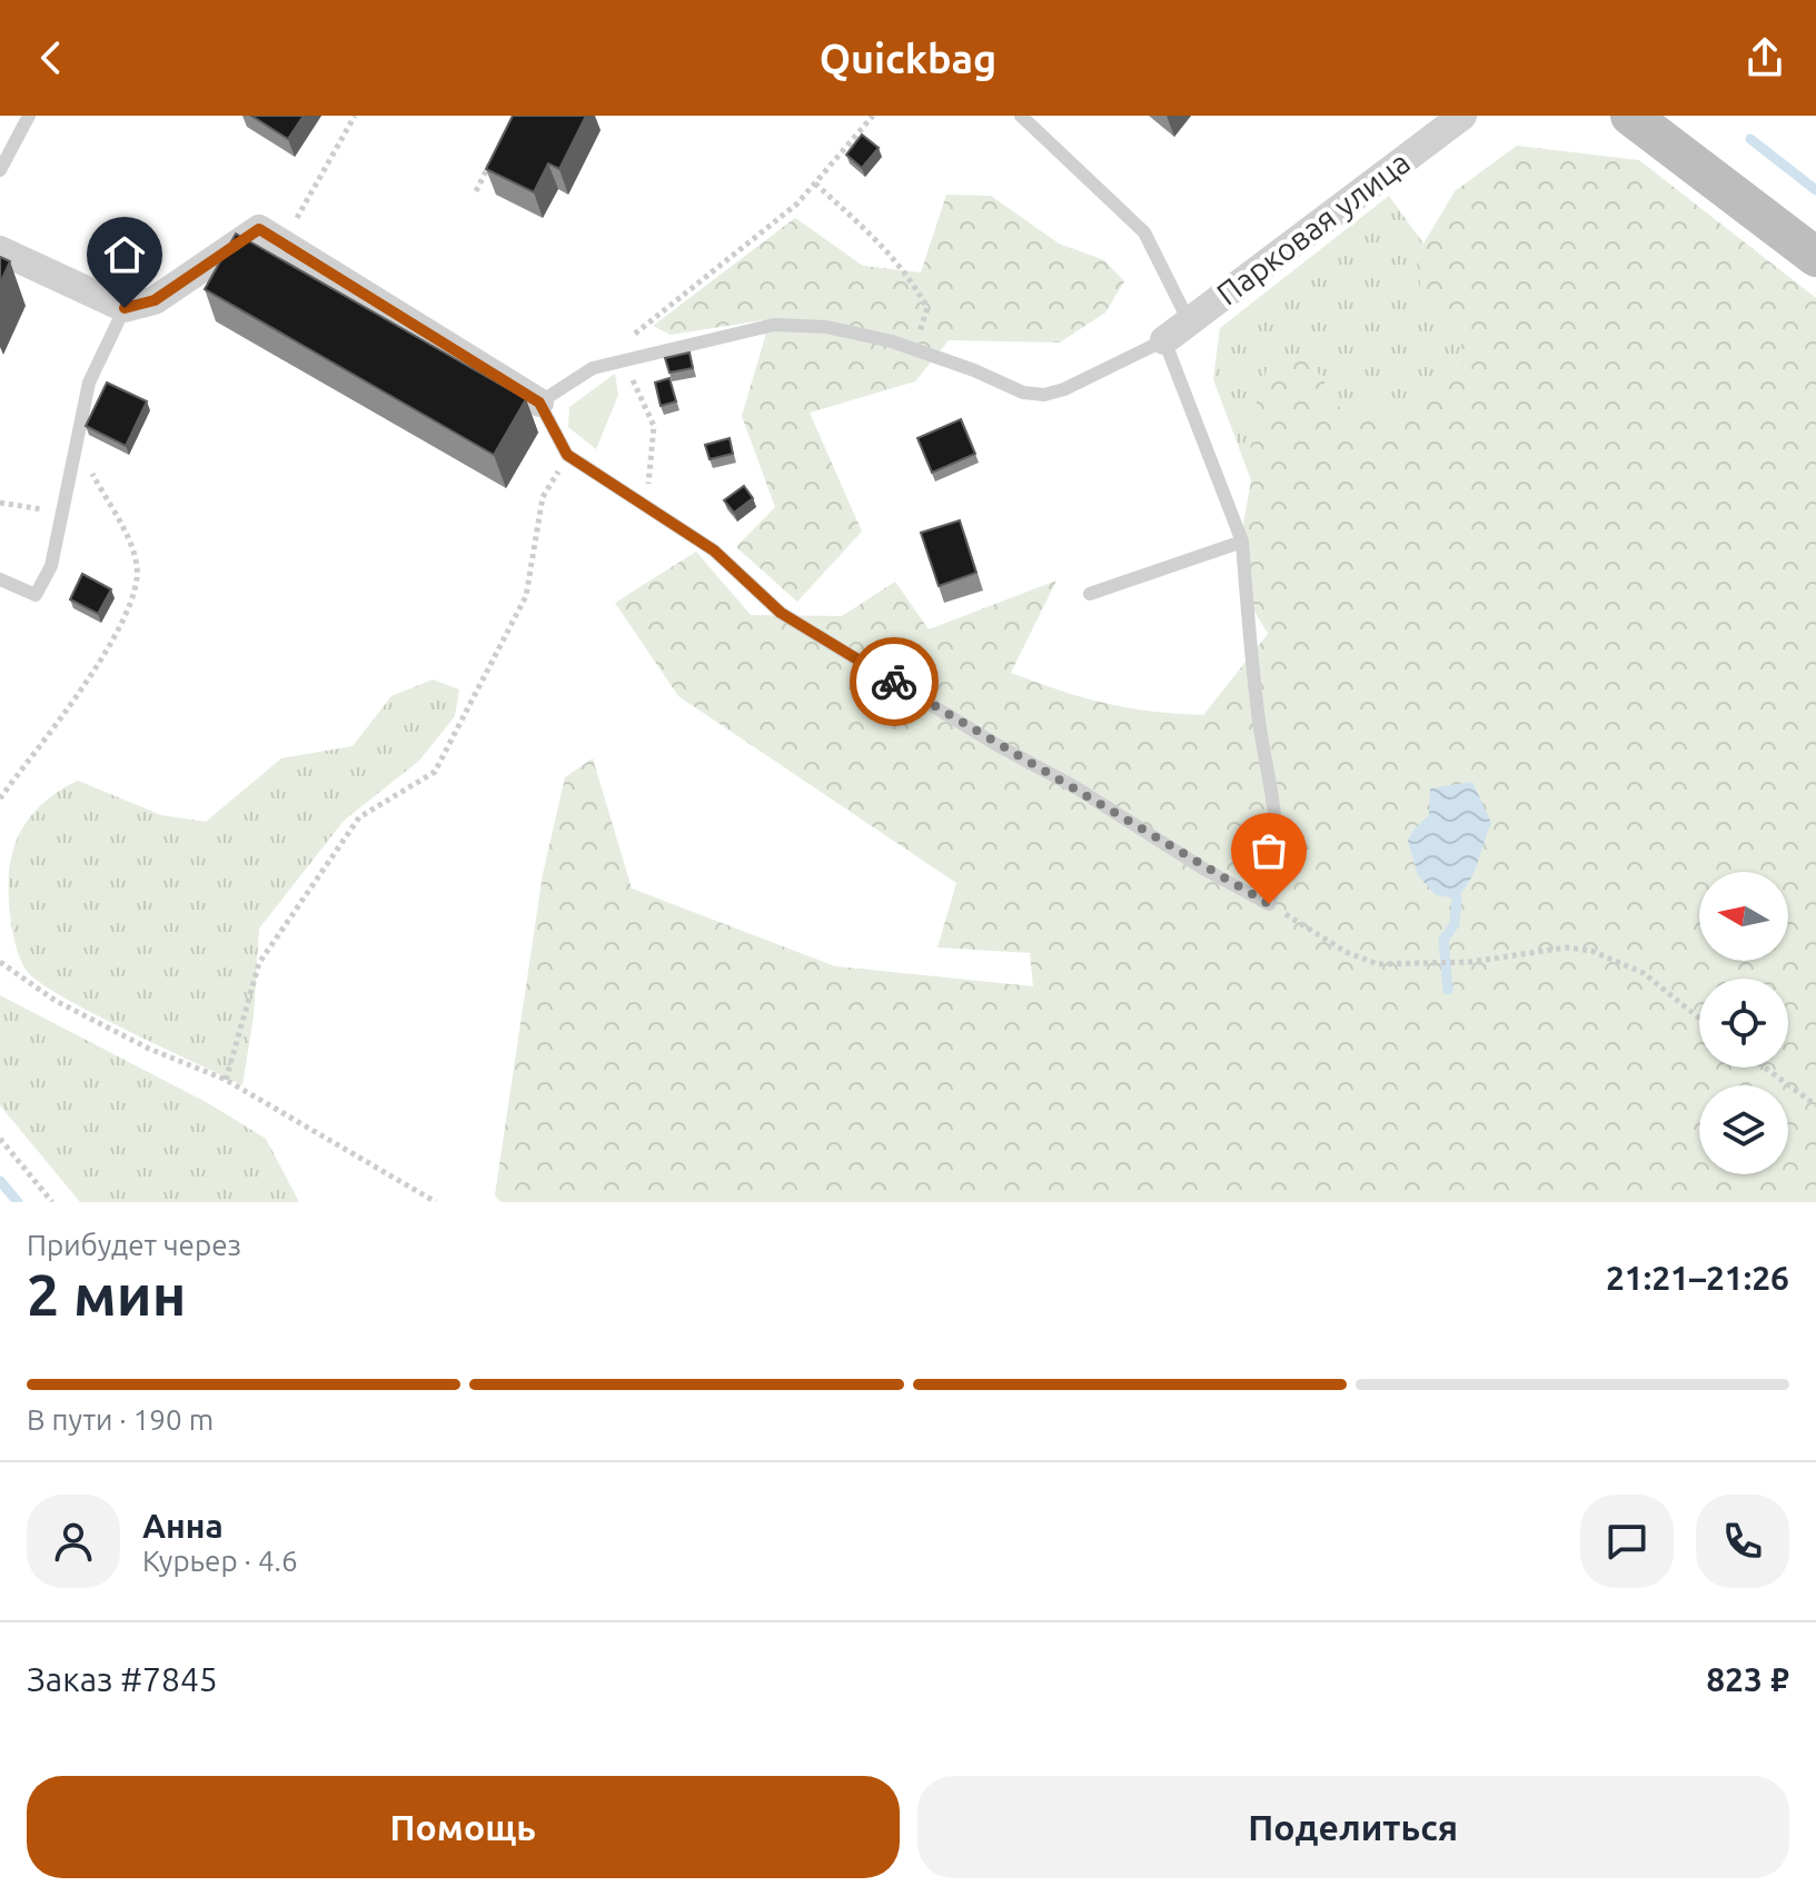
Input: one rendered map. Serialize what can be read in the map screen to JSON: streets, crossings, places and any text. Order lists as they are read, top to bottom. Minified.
{"streets":{"street":["Парковая улица"]},"north":"left","page":{"header":"Quickbag","heading":["2 мин","Прибудет через","21:21–21:26"],"panel":["Анна","Курьер · 4.6","Заказ #7845","823 ₽"],"bar":"В пути · 190 m","buttons":["Помощь","Поделиться"]}}
